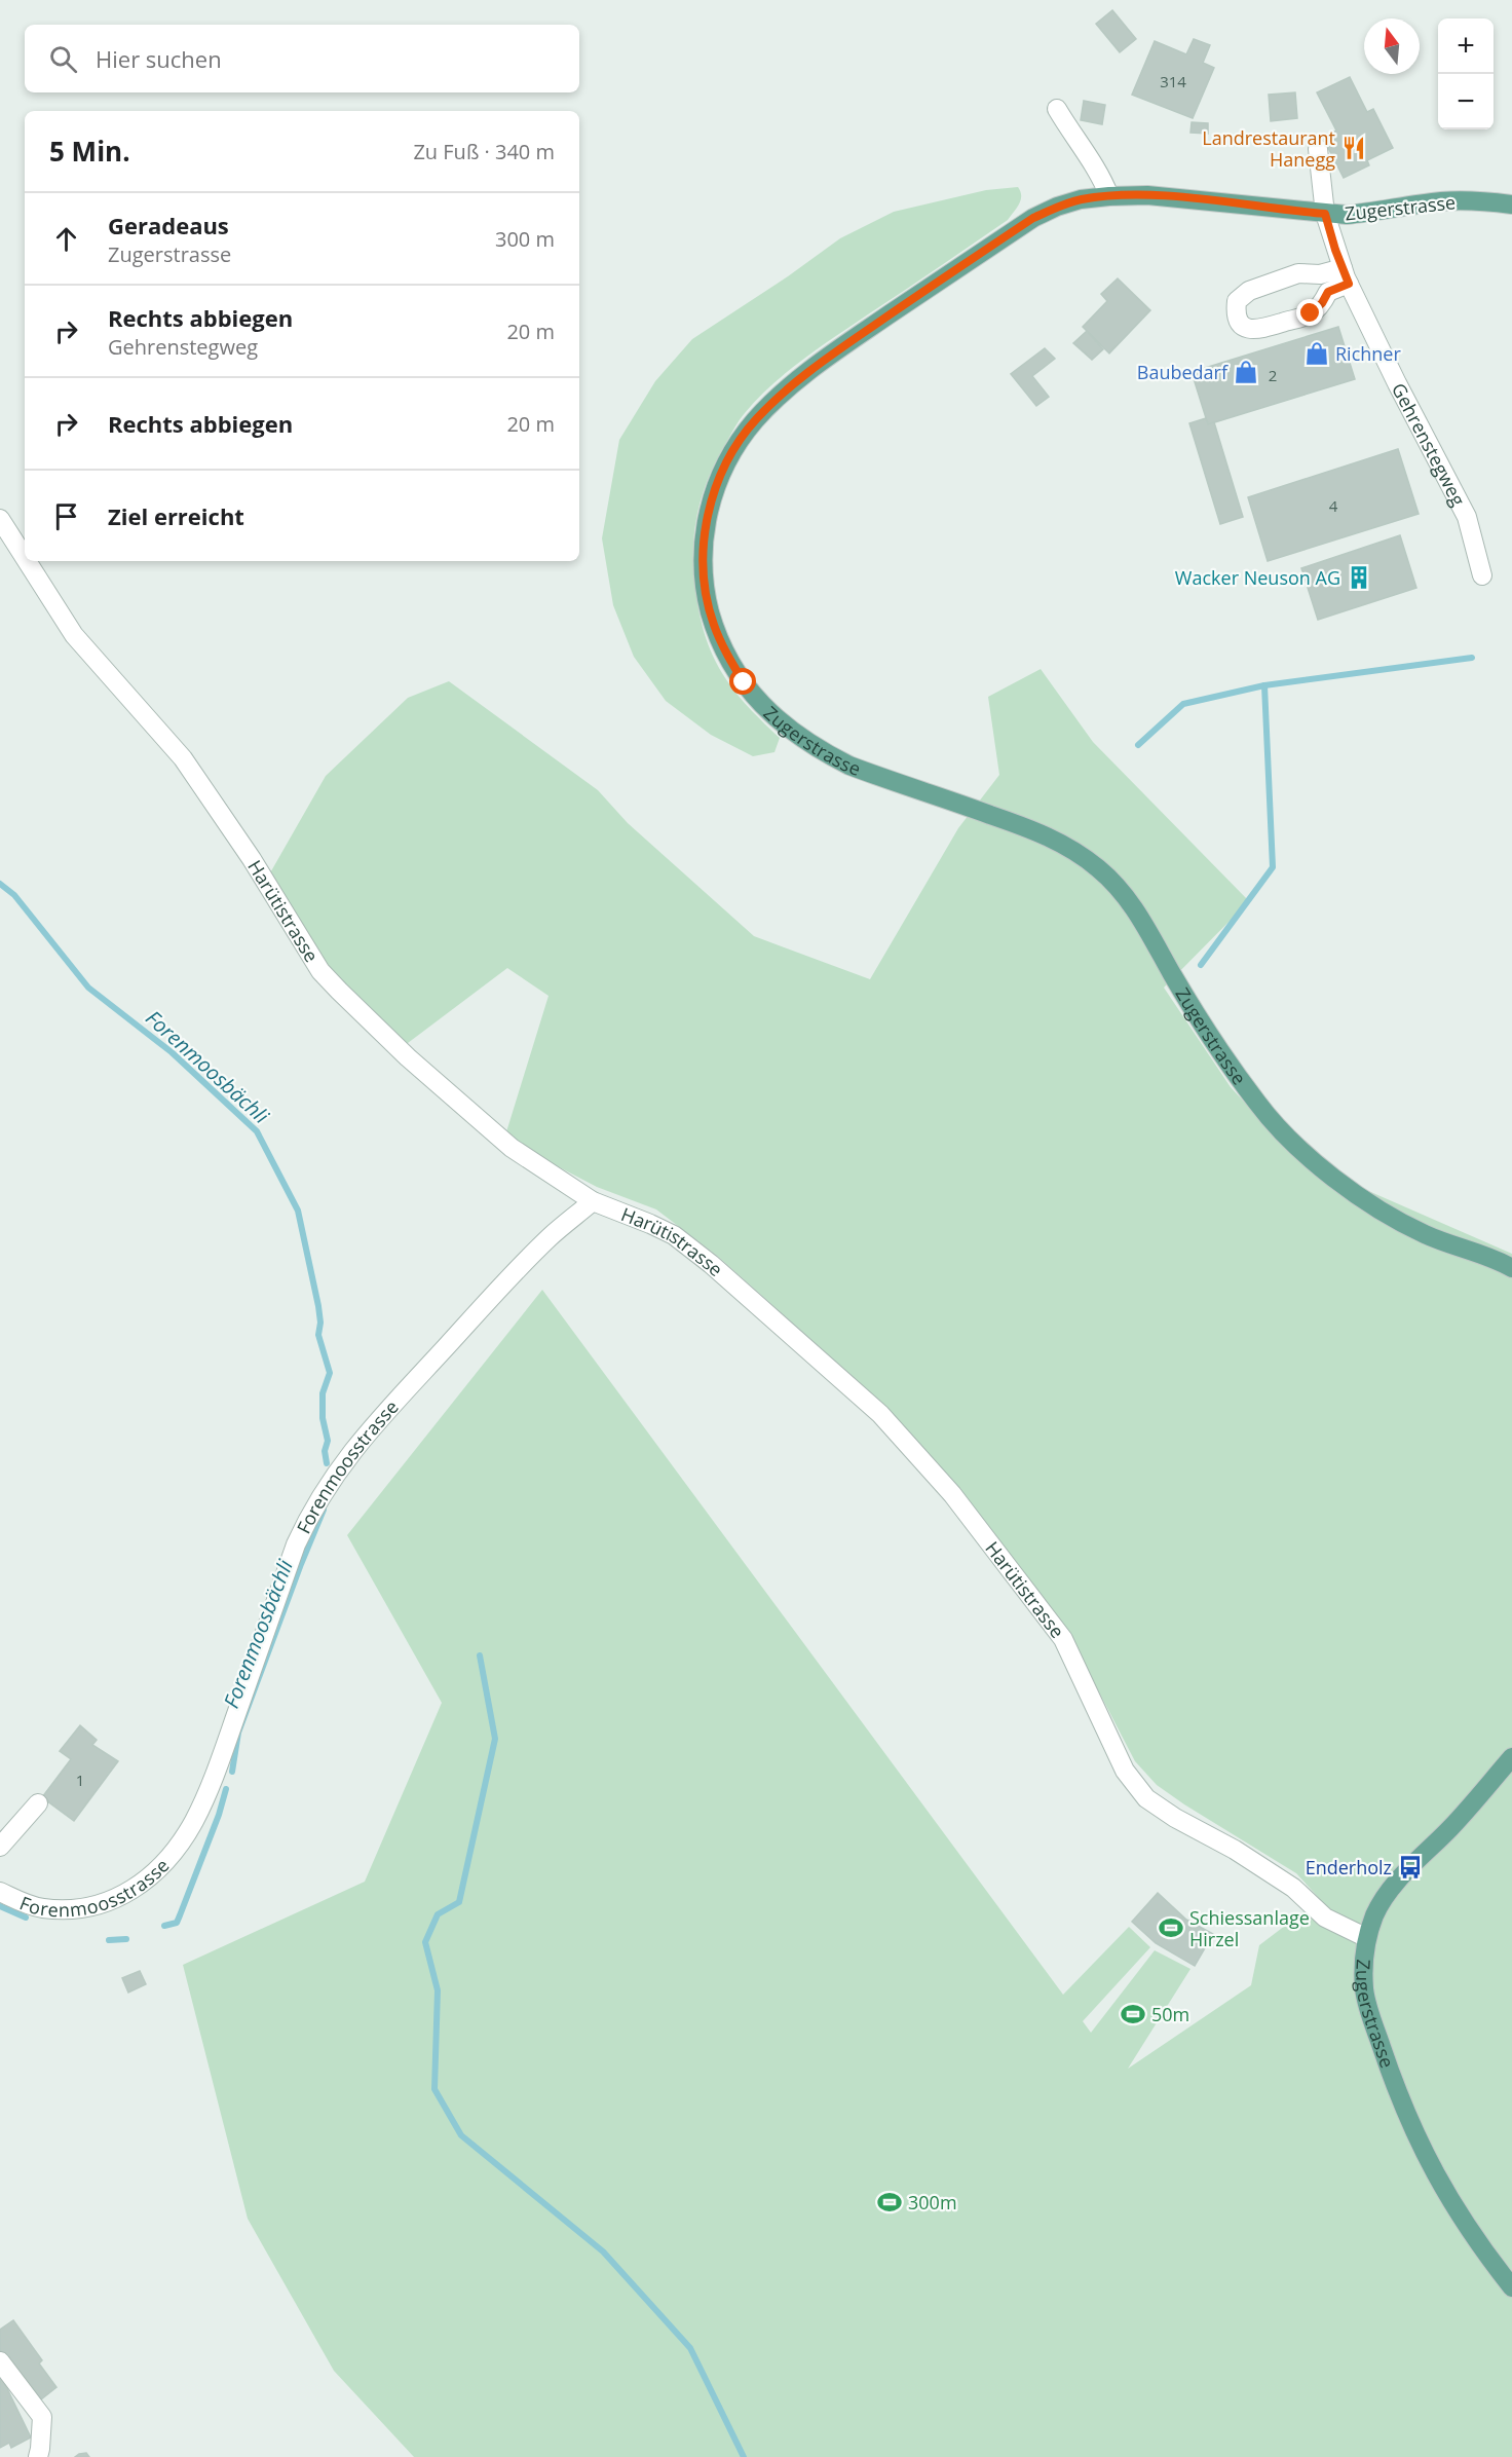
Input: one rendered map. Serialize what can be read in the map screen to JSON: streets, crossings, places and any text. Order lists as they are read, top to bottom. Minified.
{"streets":{"main road":["Zugerstrasse"],"street":["Gehrenstegweg","Harütistrasse","Forenmoosstrasse"]},"crossings":[["Zugerstrasse","Gehrenstegweg"],["Zugerstrasse","Harütistrasse"],["Harütistrasse","Forenmoosstrasse"]],"water":["Forenmoosbächli"],"places":{"restaurant":["Landrestaurant Hanegg"],"shop":["Richner","Baubedarf"],"building":["Wacker Neuson AG"],"bus stop":["Enderholz"],"sports":["Schiessanlage Hirzel","50m","300m"]},"house_numbers":["314","2","4","1"],"north":"top","page":{"map_buttons":["+","−"],"search":"Hier suchen","heading":["5 Min.","Zu Fuß · 340 m"],"list":[["Geradeaus","Zugerstrasse","300 m"],["Rechts abbiegen","Gehrenstegweg","20 m"],["Rechts abbiegen","20 m"],"Ziel erreicht"]}}
